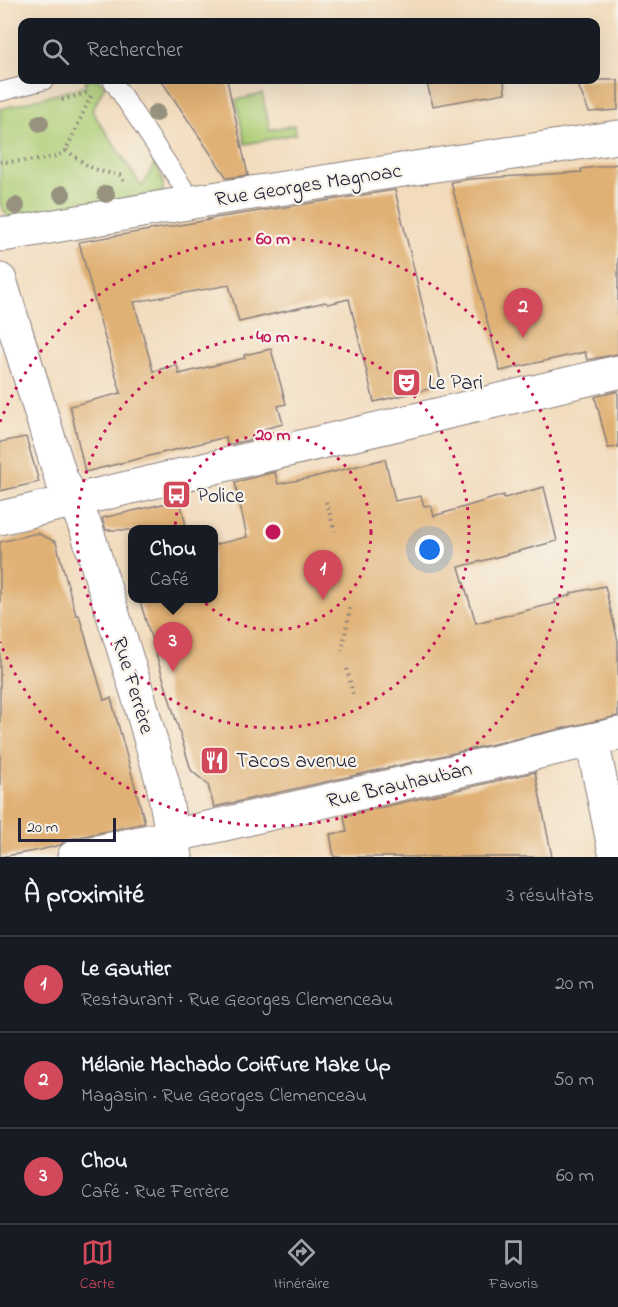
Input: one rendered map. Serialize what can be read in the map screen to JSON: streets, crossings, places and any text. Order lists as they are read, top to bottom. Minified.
{"streets":{"street":["Rue Georges Magnoac","Rue Ferrère","Rue Brauhauban"]},"crossings":[["Rue Ferrère","Rue Brauhauban"]],"places":{"theatre":["Le Pari"],"bus stop":["Police"],"restaurant":["Tacos avenue"]},"scale_bar":"20 m","page":{"search":"Rechercher","pins":["2","1","3"],"popup":["Chou","Café"],"scale":"20 m","heading":["À proximité","3 résultats"],"list":[{"mark":"1","name":"Le Gautier","note":"Restaurant · Rue Georges Clemenceau","value":"20 m"},{"mark":"2","name":"Mélanie Machado Coiffure Make Up","note":"Magasin · Rue Georges Clemenceau","value":"50 m"},{"mark":"3","name":"Chou","note":"Café · Rue Ferrère","value":"60 m"}],"nav":["Carte","Itinéraire","Favoris"]},"rings":["60 m","40 m","20 m"]}
